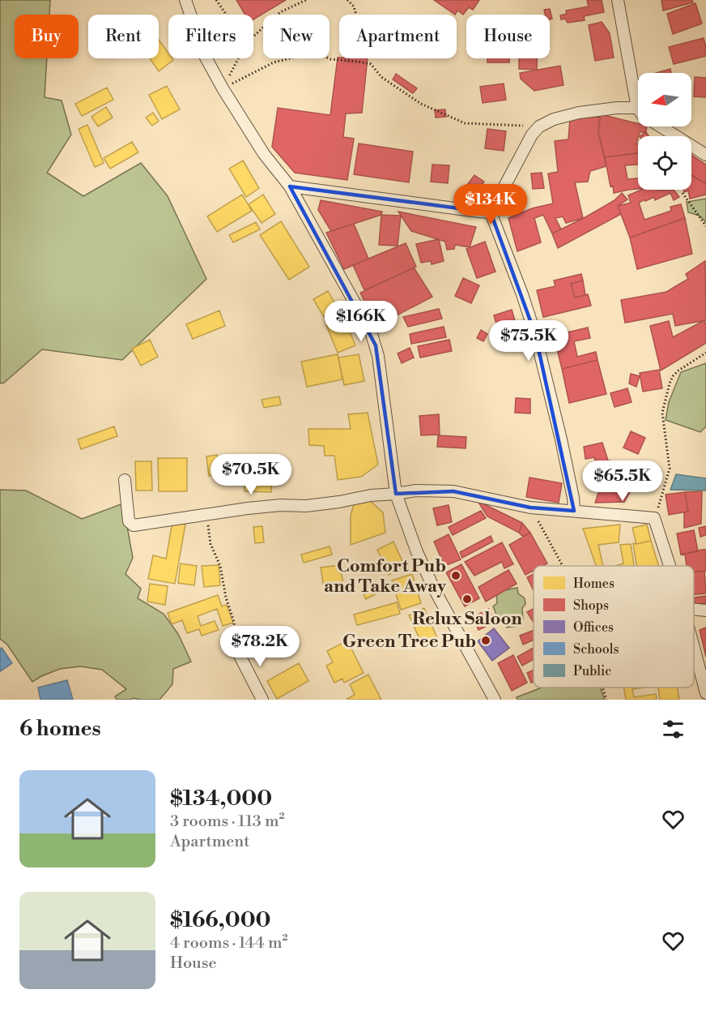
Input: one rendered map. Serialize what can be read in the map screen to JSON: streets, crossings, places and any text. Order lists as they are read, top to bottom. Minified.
{"places":["Comfort Pub and Take Away","Relux Saloon","Green Tree Pub"],"legend":["Homes","Shops","Offices","Schools","Public"],"north":"left","page":{"chip":["Buy","Rent","Filters","New","Apartment","House"],"price":["$134K","$166K","$75.5K","$70.5K","$65.5K","$78.2K"],"heading":"6 homes","list":[{"name":"$134,000","note":"3 rooms · 113 m² · Apartment"},{"name":"$166,000","note":"4 rooms · 144 m² · House"}]}}
